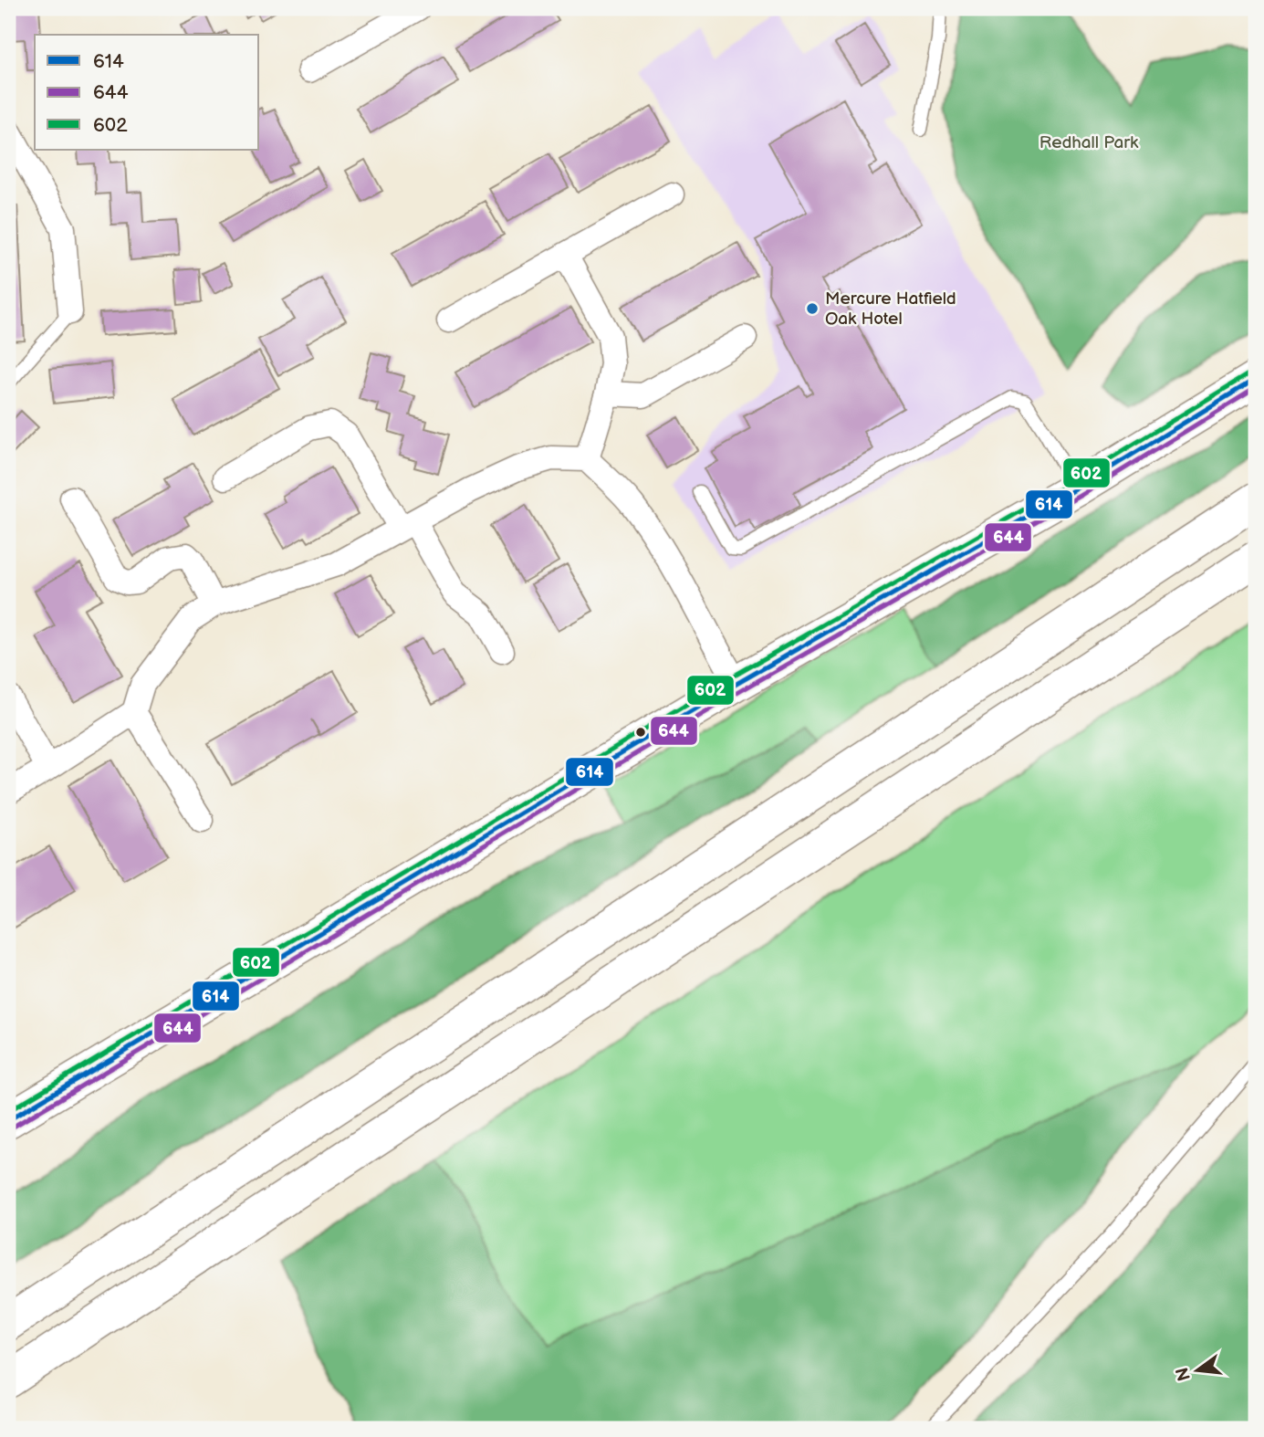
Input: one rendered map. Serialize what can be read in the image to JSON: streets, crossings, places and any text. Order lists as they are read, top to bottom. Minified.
{"parks":["Redhall Park"],"places":["Mercure Hatfield Oak Hotel"],"lines":["transit line 602","transit line 614","transit line 644"],"legend":["614","644","602"],"north":"left"}
